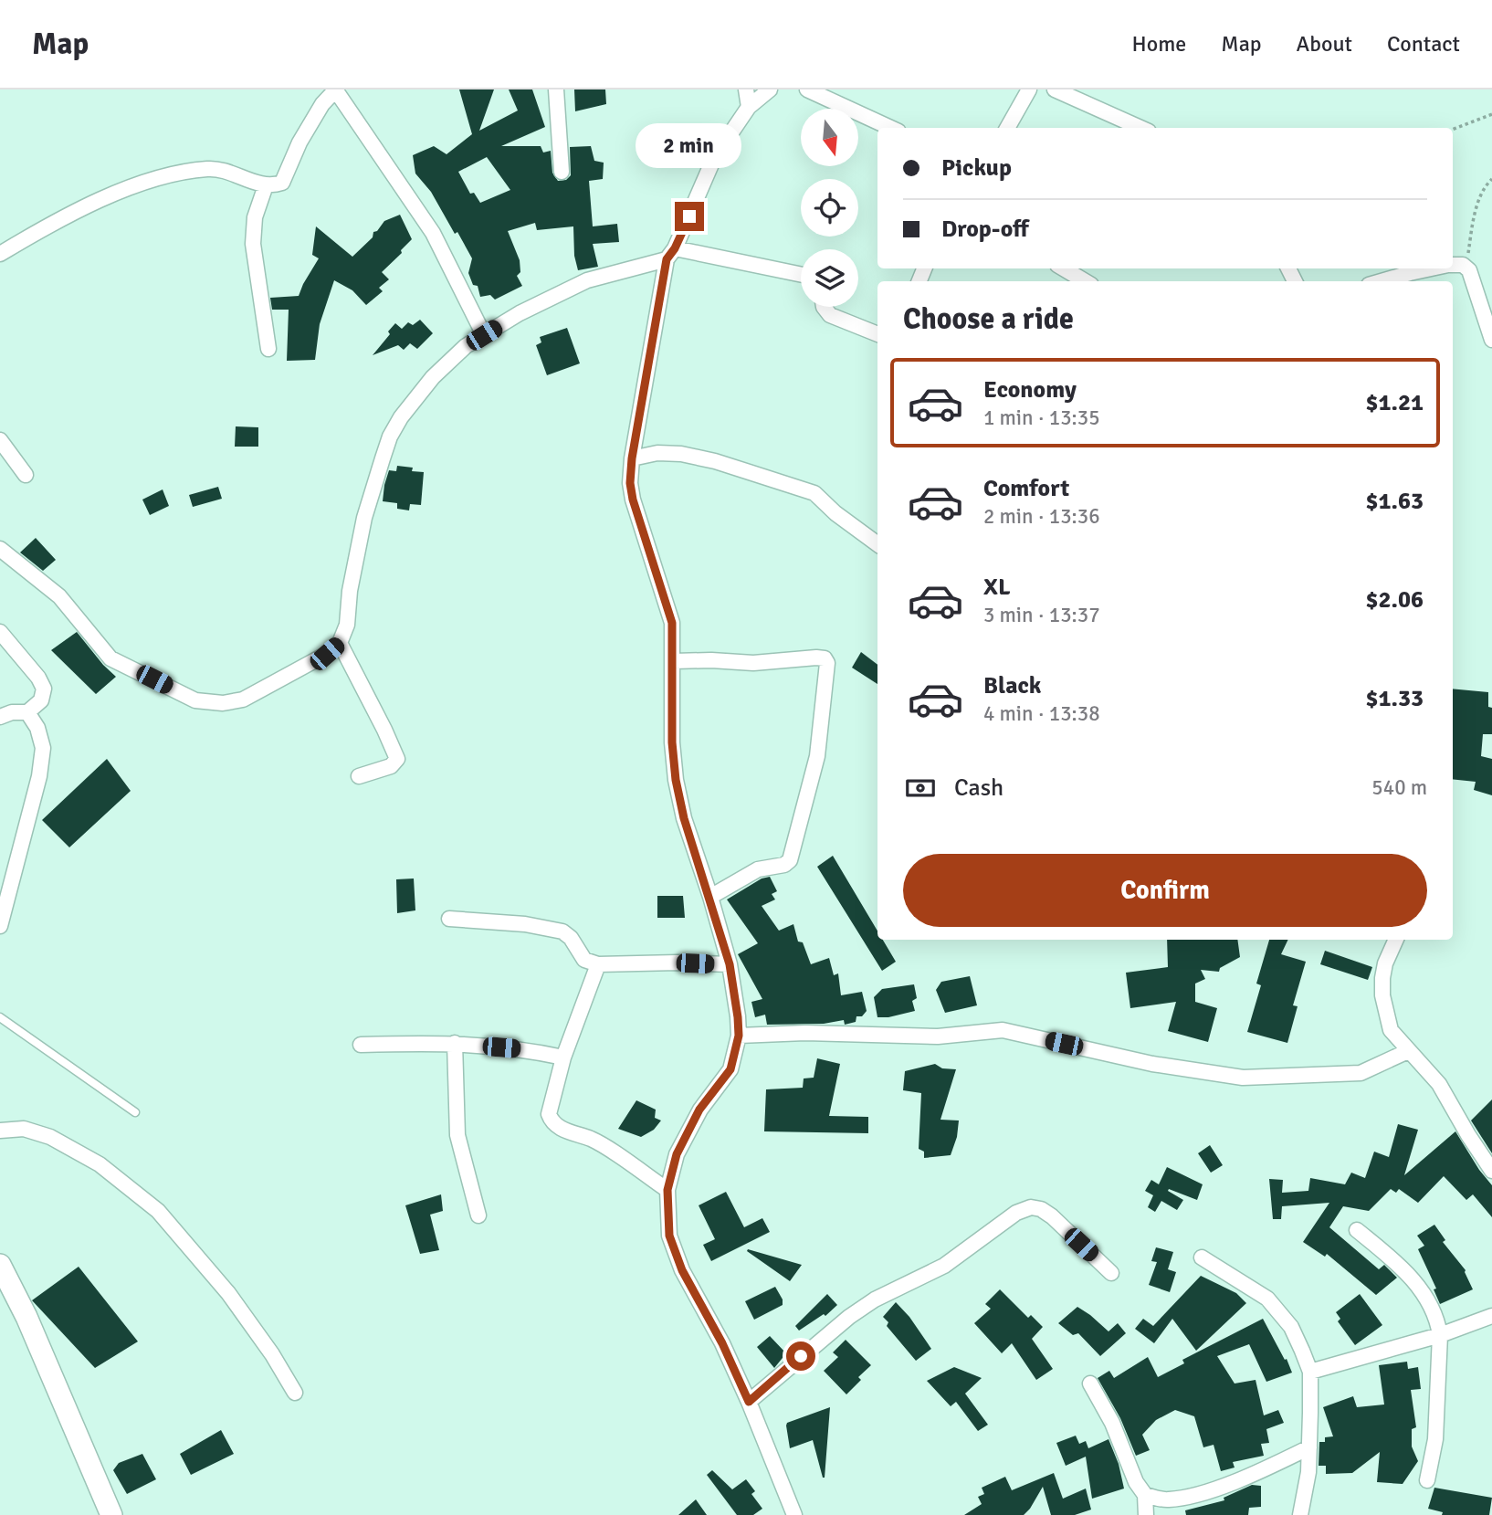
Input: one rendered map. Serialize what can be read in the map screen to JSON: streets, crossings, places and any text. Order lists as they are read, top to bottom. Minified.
{"north":"bottom","page":{"header":"Map","nav":["Home","Map","About","Contact"],"bubble":"2 min","banner":["Pickup","Drop-off"],"heading":"Choose a ride","list":[{"name":"Economy","note":"1 min · 13:35","value":"$1.21"},{"name":"Comfort","note":"2 min · 13:36","value":"$1.63"},{"name":"XL","note":"3 min · 13:37","value":"$2.06"},{"name":"Black","note":"4 min · 13:38","value":"$1.33"}],"pay":["Cash","540 m"],"buttons":"Confirm"}}
